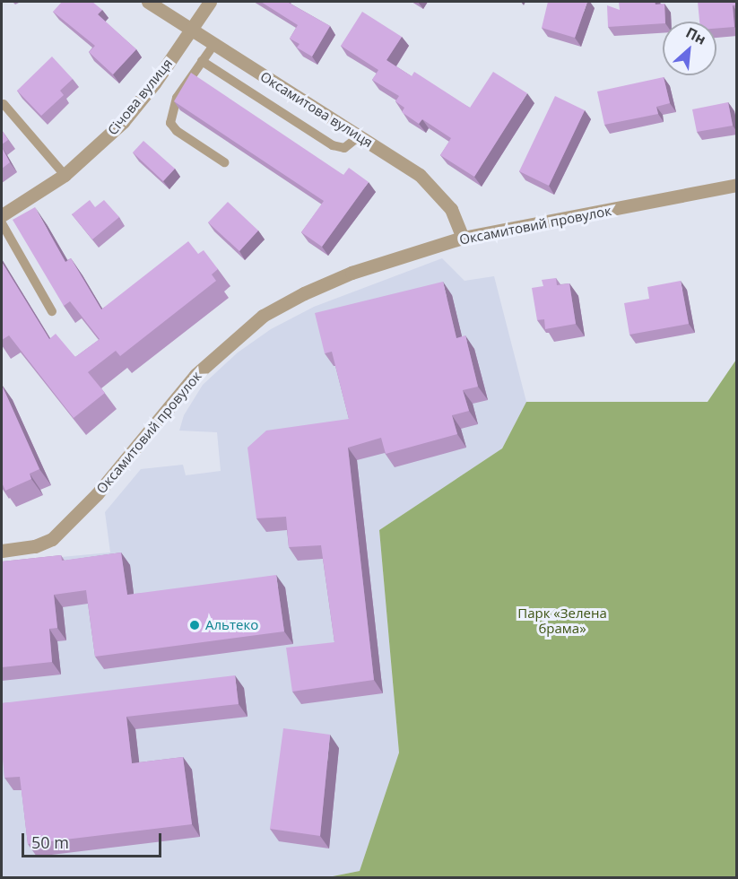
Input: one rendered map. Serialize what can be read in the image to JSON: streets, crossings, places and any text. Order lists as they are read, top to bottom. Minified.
{"streets":{"street":["Січова вулиця","Оксамитова вулиця","Оксамитовий провулок"]},"crossings":[["Січова вулиця","Оксамитова вулиця"],["Оксамитова вулиця","Оксамитовий провулок"]],"parks":["Парк «Зелена брама»"],"places":["Альтеко"],"scale_bar":"50 m","north":"top right"}
